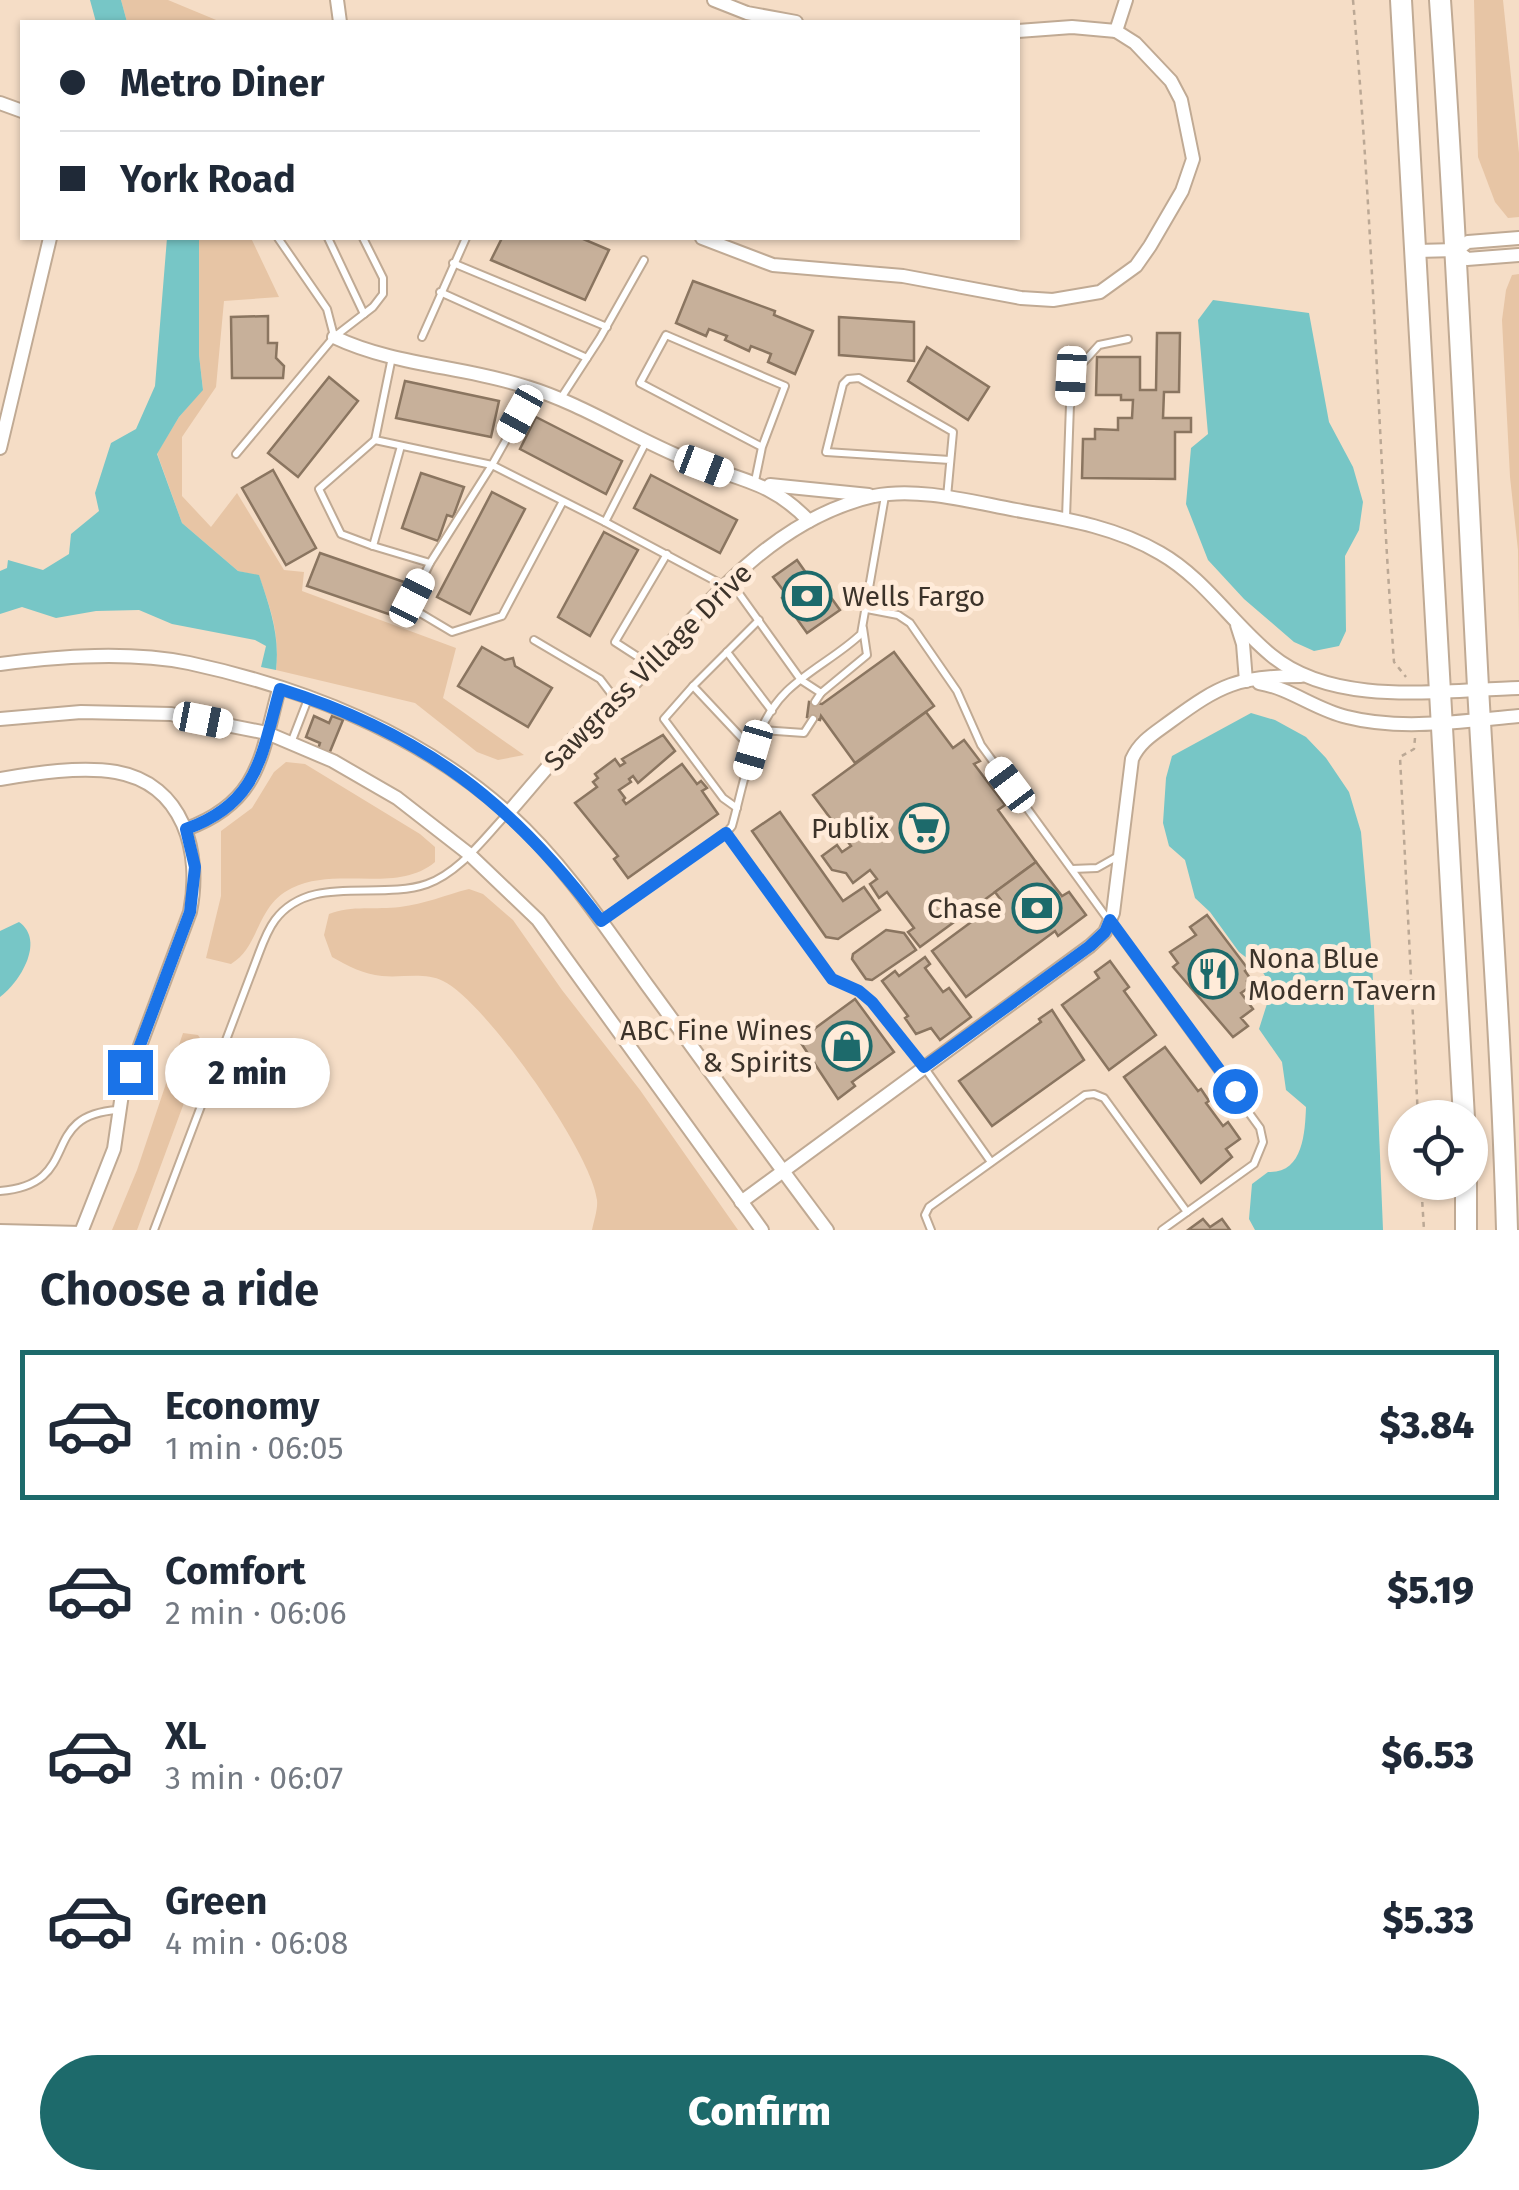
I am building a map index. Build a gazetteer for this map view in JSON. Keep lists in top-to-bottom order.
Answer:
{
  "streets": {
    "street": ["Sawgrass Village Drive"]
  },
  "places": {
    "bank": ["Wells Fargo", "Chase"],
    "supermarket": ["Publix"],
    "restaurant": ["Nona Blue Modern Tavern"],
    "shop": ["ABC Fine Wines & Spirits"]
  },
  "page": {
    "banner": ["Metro Diner", "York Road"],
    "bubble": "2 min",
    "heading": "Choose a ride",
    "list": [
      {
        "name": "Economy",
        "note": "1 min · 06:05",
        "value": "$3.84"
      },
      {
        "name": "Comfort",
        "note": "2 min · 06:06",
        "value": "$5.19"
      },
      {
        "name": "XL",
        "note": "3 min · 06:07",
        "value": "$6.53"
      },
      {
        "name": "Green",
        "note": "4 min · 06:08",
        "value": "$5.33"
      }
    ],
    "buttons": "Confirm"
  }
}
